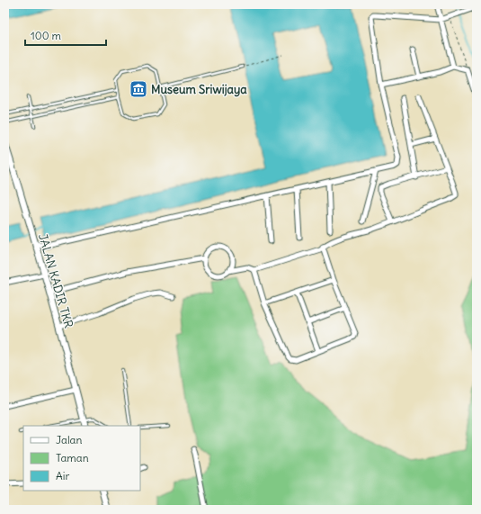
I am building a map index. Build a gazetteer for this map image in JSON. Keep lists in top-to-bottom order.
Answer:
{
  "streets": {
    "street": ["JALAN KADIR TKR"]
  },
  "places": {
    "museum": ["Museum Sriwijaya"]
  },
  "legend": ["Jalan", "Taman", "Air"],
  "scale_bar": "100 m"
}
